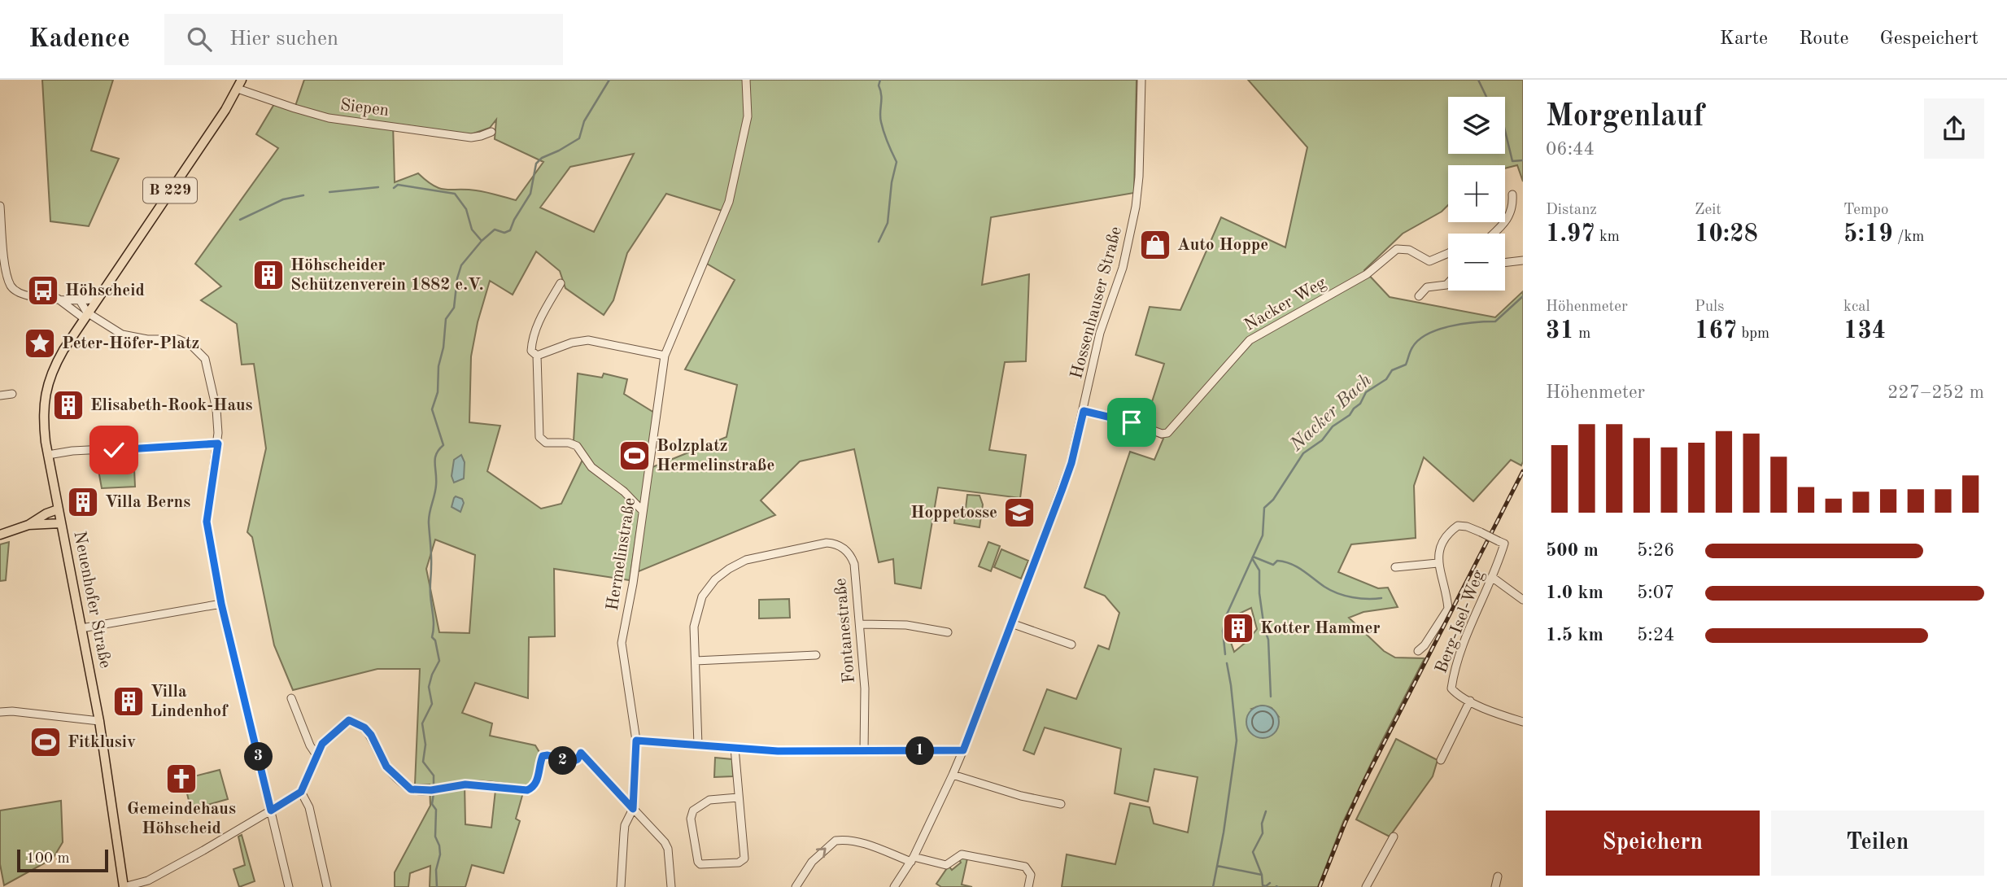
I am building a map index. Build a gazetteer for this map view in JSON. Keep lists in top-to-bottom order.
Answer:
{
  "streets": {
    "main road": ["B 229", "Neuenhofer Straße"],
    "street": [
      "Siepen",
      "Hossenhauser Straße",
      "Nacker Weg",
      "Hermelinstraße",
      "Berg-Isel-Weg",
      "Fontanestraße"
    ]
  },
  "crossings": [
    ["Siepen", "B 229"],
    ["B 229", "Neuenhofer Straße"],
    ["Hossenhauser Straße", "Nacker Weg"]
  ],
  "water": ["Nacker Bach"],
  "places": {
    "shop": ["Auto Hoppe"],
    "building": [
      "Höhscheider Schützenverein 1882 e.V.",
      "Elisabeth-Rook-Haus",
      "Villa Berns",
      "Kotter Hammer",
      "Villa Lindenhof"
    ],
    "bus stop": ["Höhscheid"],
    "place": ["Peter-Höfer-Platz"],
    "sports": ["Bolzplatz Hermelinstraße", "Fitklusiv"],
    "school or university": ["Hoppetosse"],
    "church": ["Gemeindehaus Höhscheid"]
  },
  "scale_bar": "100 m",
  "page": {
    "header": "Kadence",
    "search": "Hier suchen",
    "nav": ["Karte", "Route", "Gespeichert"],
    "heading": ["Morgenlauf", "06:44"],
    "map_buttons": ["+", "−"],
    "stats": [
      ["Distanz", "1.97 km"],
      ["Zeit", "10:28"],
      ["Tempo", "5:19 /km"],
      ["Höhenmeter", "31 m"],
      ["Puls", "167 bpm"],
      ["kcal", "134"]
    ],
    "chart": ["Höhenmeter", "227–252 m"],
    "list": [
      {
        "name": "500 m",
        "note": "5:26"
      },
      {
        "name": "1.0 km",
        "note": "5:07"
      },
      {
        "name": "1.5 km",
        "note": "5:24"
      }
    ],
    "pins": ["1", "3", "2"],
    "buttons": ["Speichern", "Teilen"],
    "scale": "100 m"
  }
}
